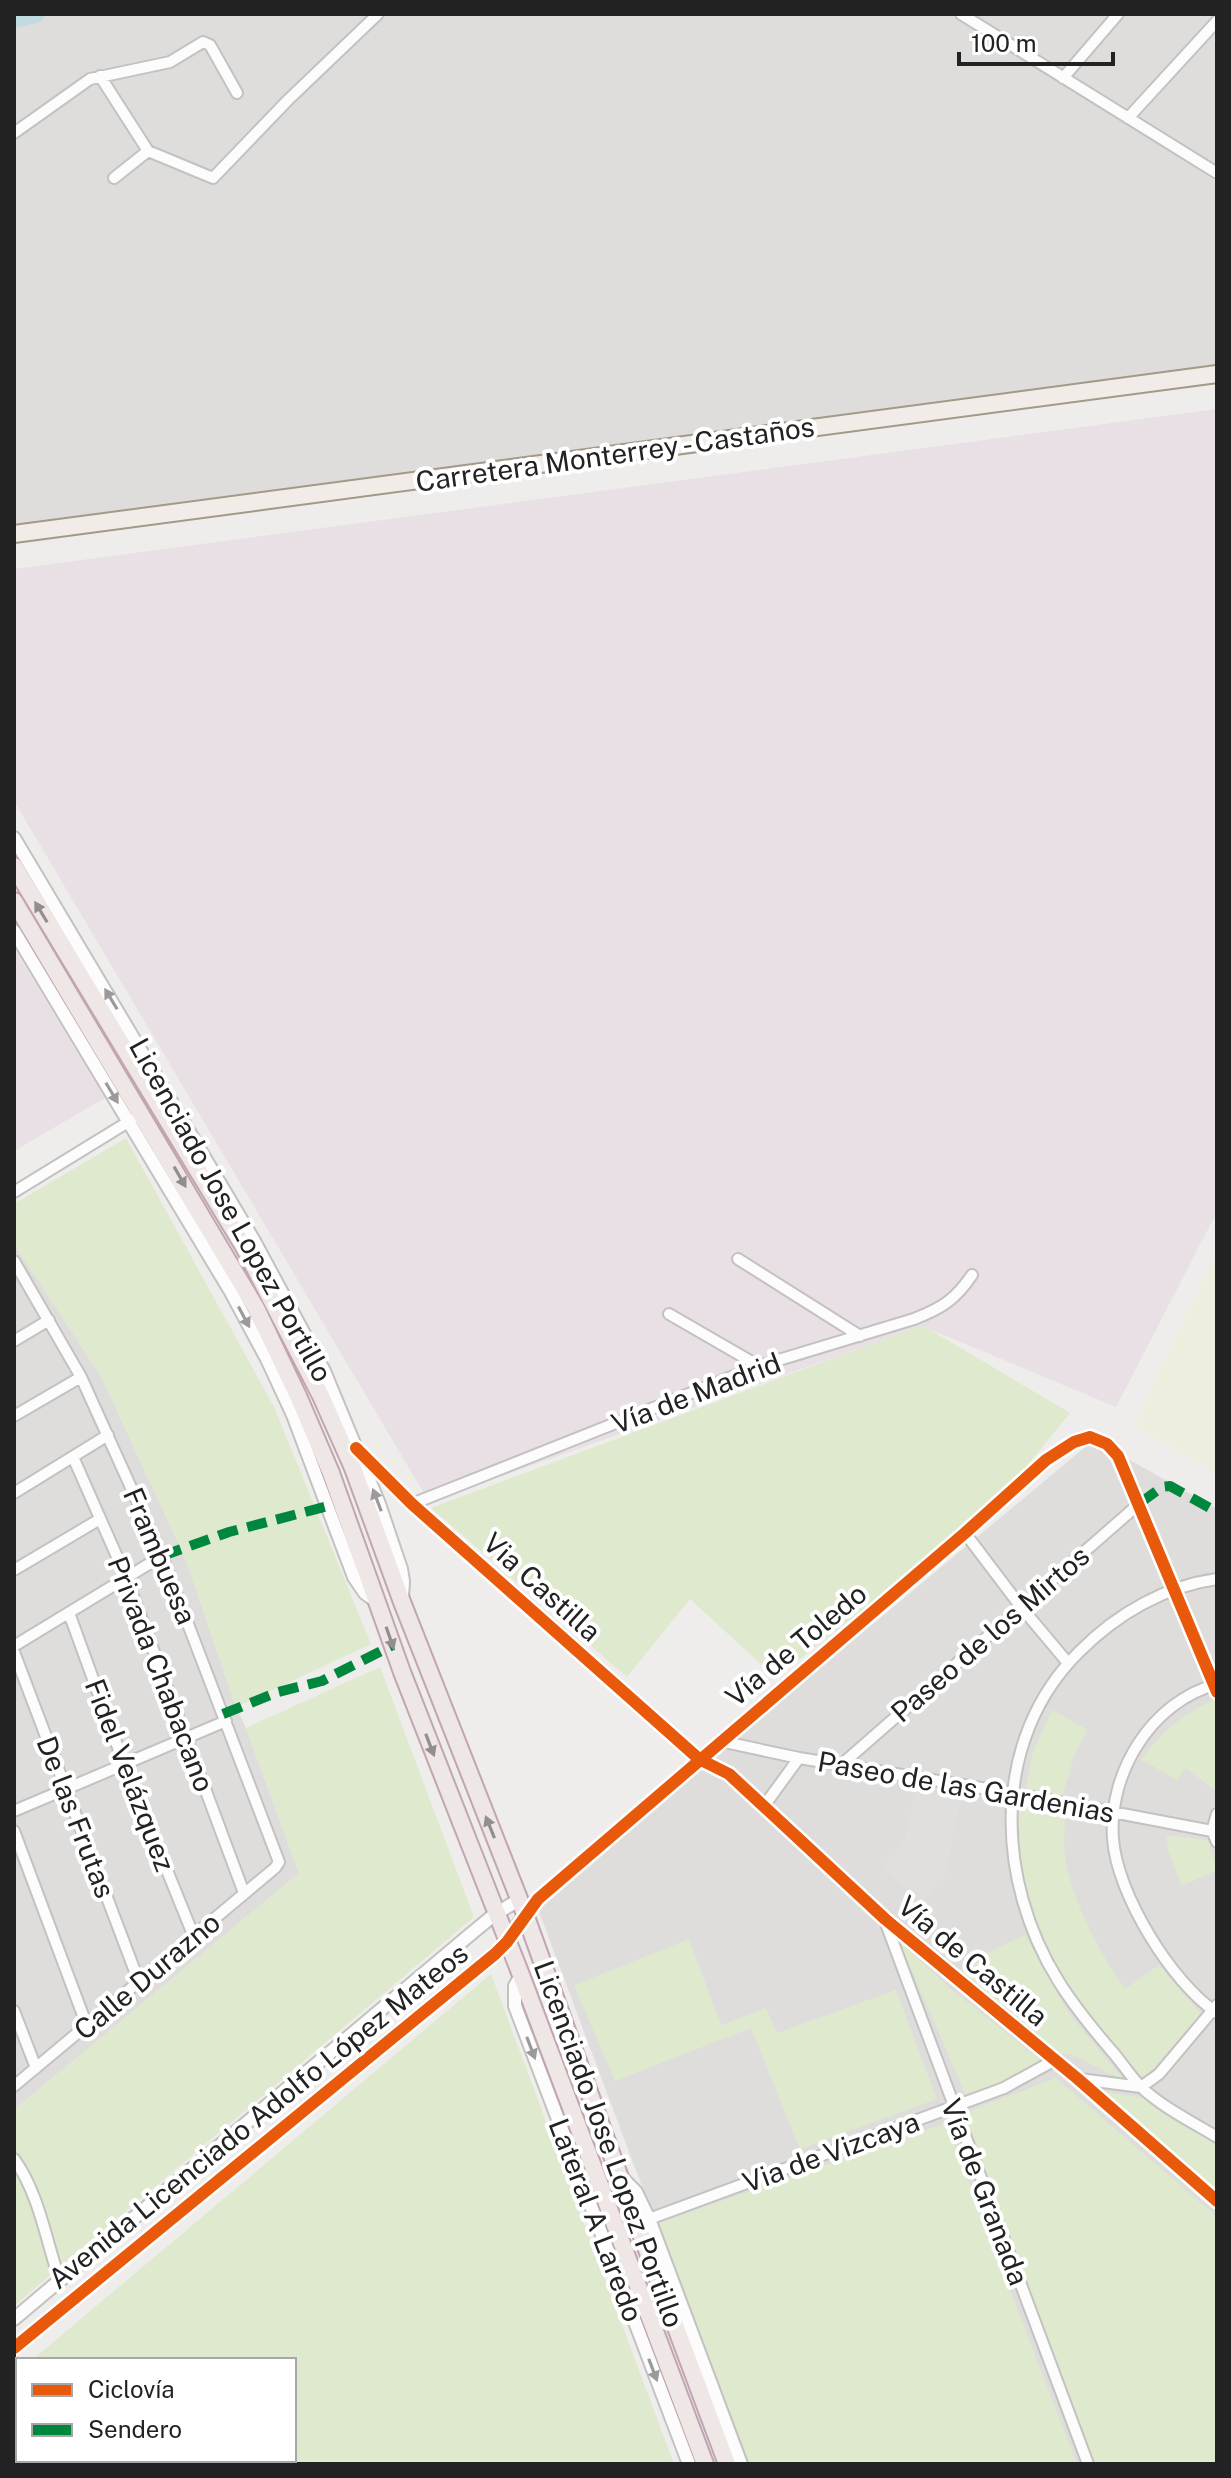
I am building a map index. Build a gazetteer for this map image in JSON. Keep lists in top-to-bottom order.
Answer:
{
  "streets": {
    "highway": ["Licenciado Jose Lopez Portillo"],
    "main road": ["Carretera Monterrey - Castaños"],
    "street": [
      "Vía de Madrid",
      "Frambuesa",
      "Via Castilla",
      "Paseo de los Mirtos",
      "Vía de Toledo",
      "Privada Chabacano",
      "Fidel Velázquez",
      "Paseo de las Gardenias",
      "De las Frutas",
      "Vía de Castilla",
      "Calle Durazno",
      "Avenida Licenciado Adolfo López Mateos",
      "Via de Vizcaya",
      "Vía de Granada",
      "Lateral A Laredo"
    ]
  },
  "crossings": [
    ["Licenciado Jose Lopez Portillo", "Via Castilla"],
    ["Licenciado Jose Lopez Portillo", "Vía de Toledo"],
    ["Licenciado Jose Lopez Portillo", "Avenida Licenciado Adolfo López Mateos"],
    ["Licenciado Jose Lopez Portillo", "Lateral A Laredo"],
    ["Vía de Madrid", "Via Castilla"],
    ["Frambuesa", "Calle Durazno"],
    ["Via Castilla", "Vía de Toledo"],
    ["Via Castilla", "Vía de Castilla"],
    ["Paseo de los Mirtos", "Vía de Toledo"],
    ["Paseo de los Mirtos", "Paseo de las Gardenias"],
    ["Vía de Toledo", "Paseo de las Gardenias"],
    ["Vía de Toledo", "Vía de Castilla"],
    ["Vía de Toledo", "Avenida Licenciado Adolfo López Mateos"],
    ["Privada Chabacano", "Calle Durazno"],
    ["Fidel Velázquez", "Calle Durazno"],
    ["De las Frutas", "Calle Durazno"],
    ["Vía de Castilla", "Via de Vizcaya"],
    ["Vía de Castilla", "Vía de Granada"],
    ["Via de Vizcaya", "Vía de Granada"],
    ["Via de Vizcaya", "Lateral A Laredo"]
  ],
  "legend": ["Ciclovía", "Sendero"],
  "scale_bar": "100 m"
}
